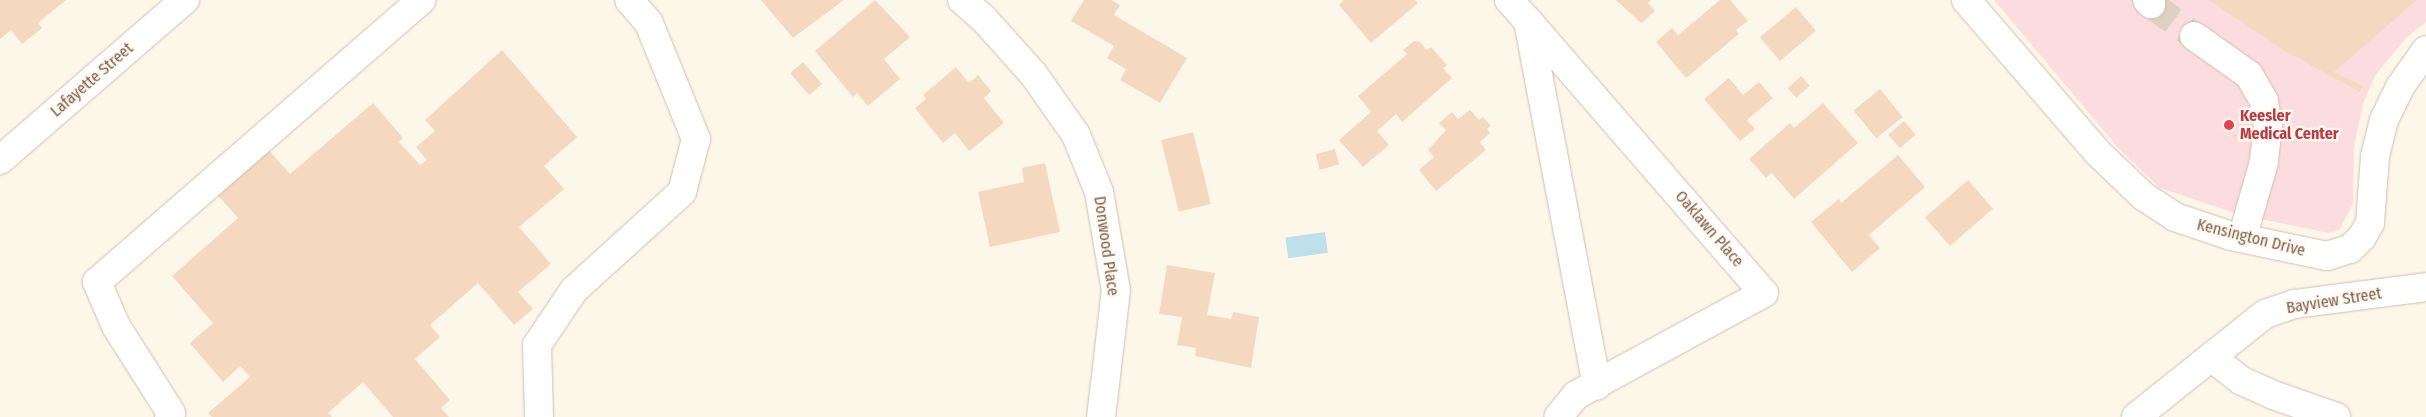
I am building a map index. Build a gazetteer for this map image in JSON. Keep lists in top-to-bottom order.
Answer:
{
  "streets": {
    "street": [
      "Lafayette Street",
      "Oaklawn Place",
      "Kensington Drive",
      "Donwood Place",
      "Bayview Street"
    ]
  },
  "places": ["Keesler Medical Center"]
}
